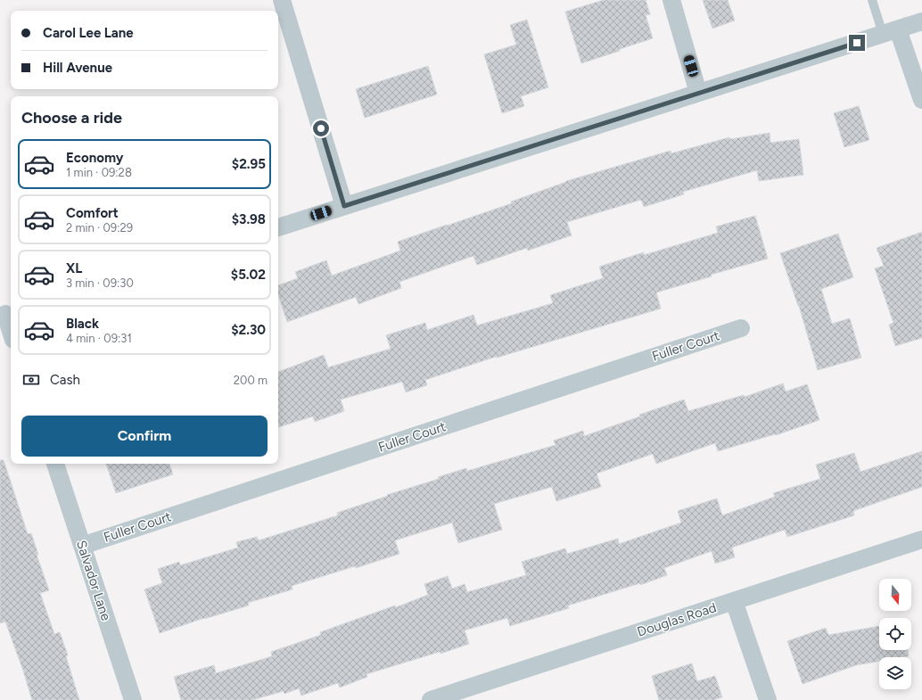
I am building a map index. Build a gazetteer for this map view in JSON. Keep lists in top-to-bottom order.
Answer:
{
  "streets": {
    "street": ["Fuller Court", "Salvador Lane", "Douglas Road"]
  },
  "crossings": [
    ["Fuller Court", "Salvador Lane"]
  ],
  "north": "bottom",
  "page": {
    "banner": ["Carol Lee Lane", "Hill Avenue"],
    "heading": "Choose a ride",
    "list": [
      {
        "name": "Economy",
        "note": "1 min · 09:28",
        "value": "$2.95"
      },
      {
        "name": "Comfort",
        "note": "2 min · 09:29",
        "value": "$3.98"
      },
      {
        "name": "XL",
        "note": "3 min · 09:30",
        "value": "$5.02"
      },
      {
        "name": "Black",
        "note": "4 min · 09:31",
        "value": "$2.30"
      }
    ],
    "pay": ["Cash", "200 m"],
    "buttons": "Confirm"
  }
}
